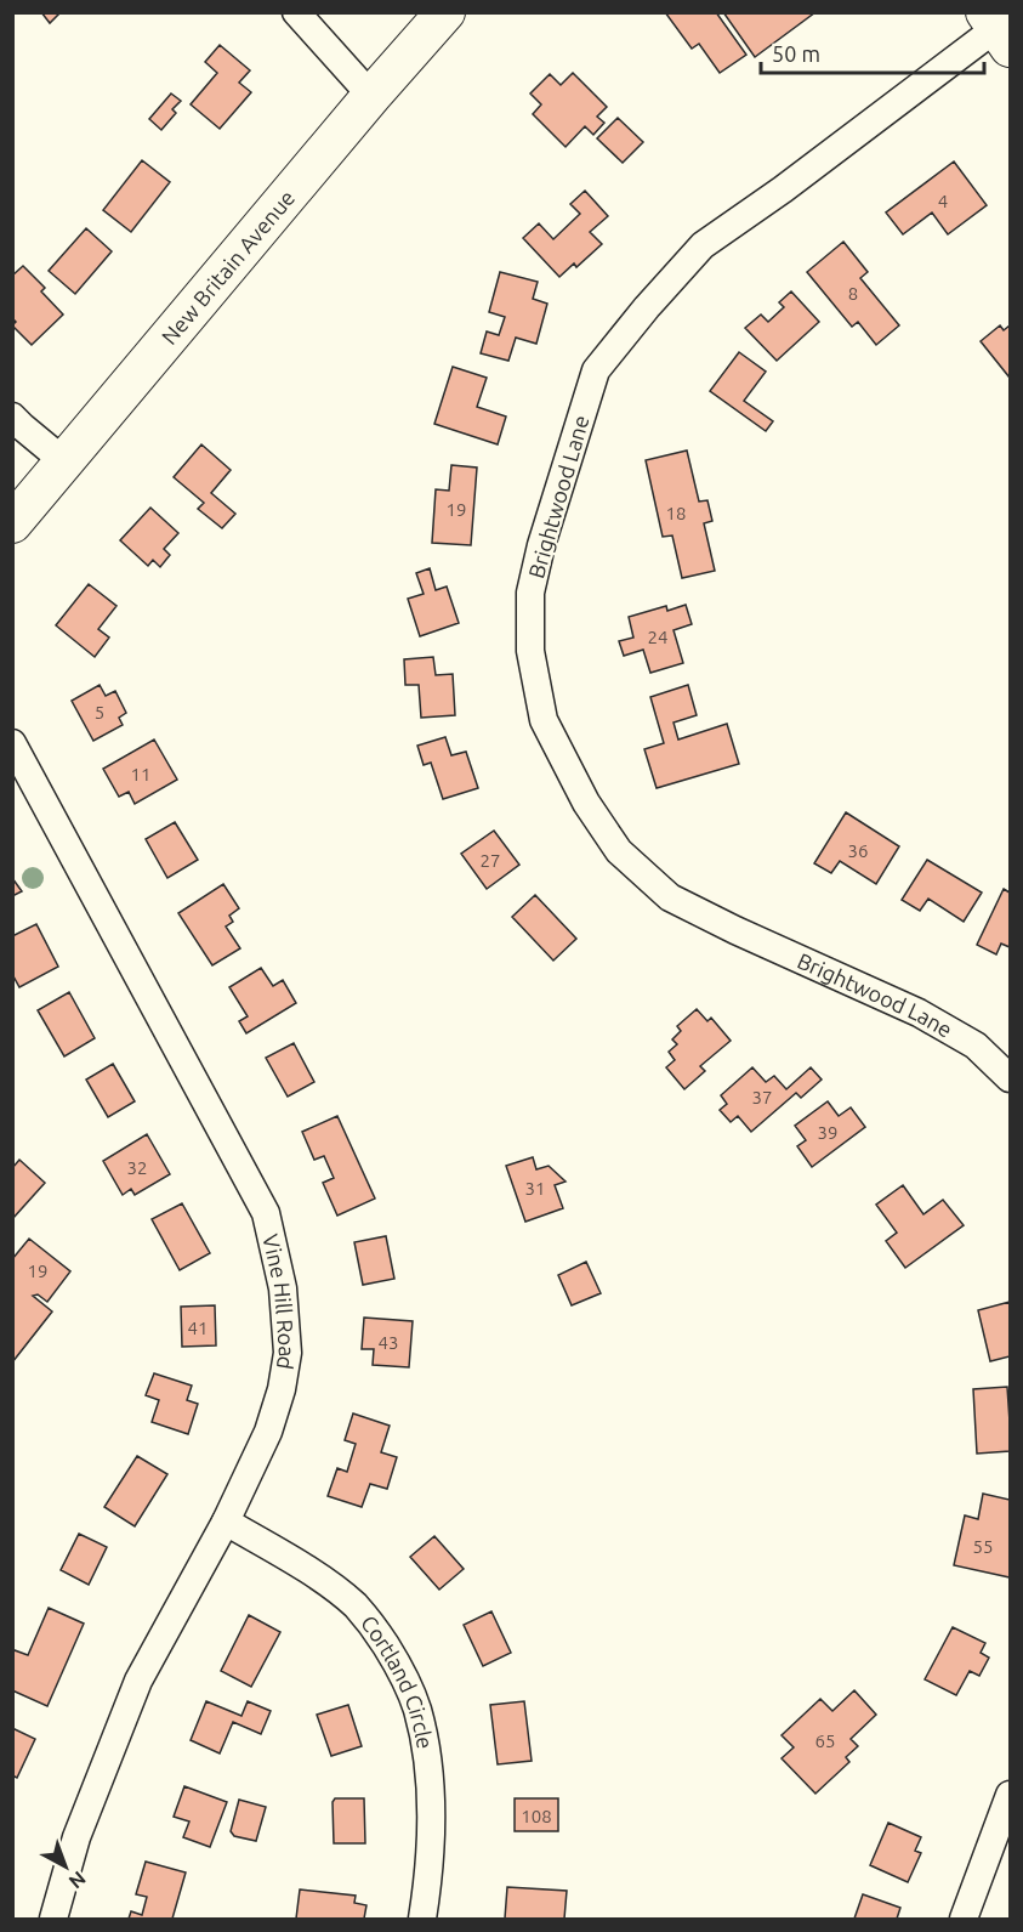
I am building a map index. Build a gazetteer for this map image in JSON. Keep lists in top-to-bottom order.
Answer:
{
  "streets": {
    "main road": ["New Britain Avenue"],
    "street": ["Brightwood Lane", "Vine Hill Road", "Cortland Circle"]
  },
  "crossings": [
    ["Vine Hill Road", "Cortland Circle"]
  ],
  "house_numbers": [
    "4",
    "8",
    "19",
    "18",
    "24",
    "5",
    "11",
    "36",
    "27",
    "37",
    "39",
    "32",
    "31",
    "19",
    "41",
    "43",
    "55",
    "65",
    "108"
  ],
  "scale_bar": "50 m",
  "north": "bottom right"
}
